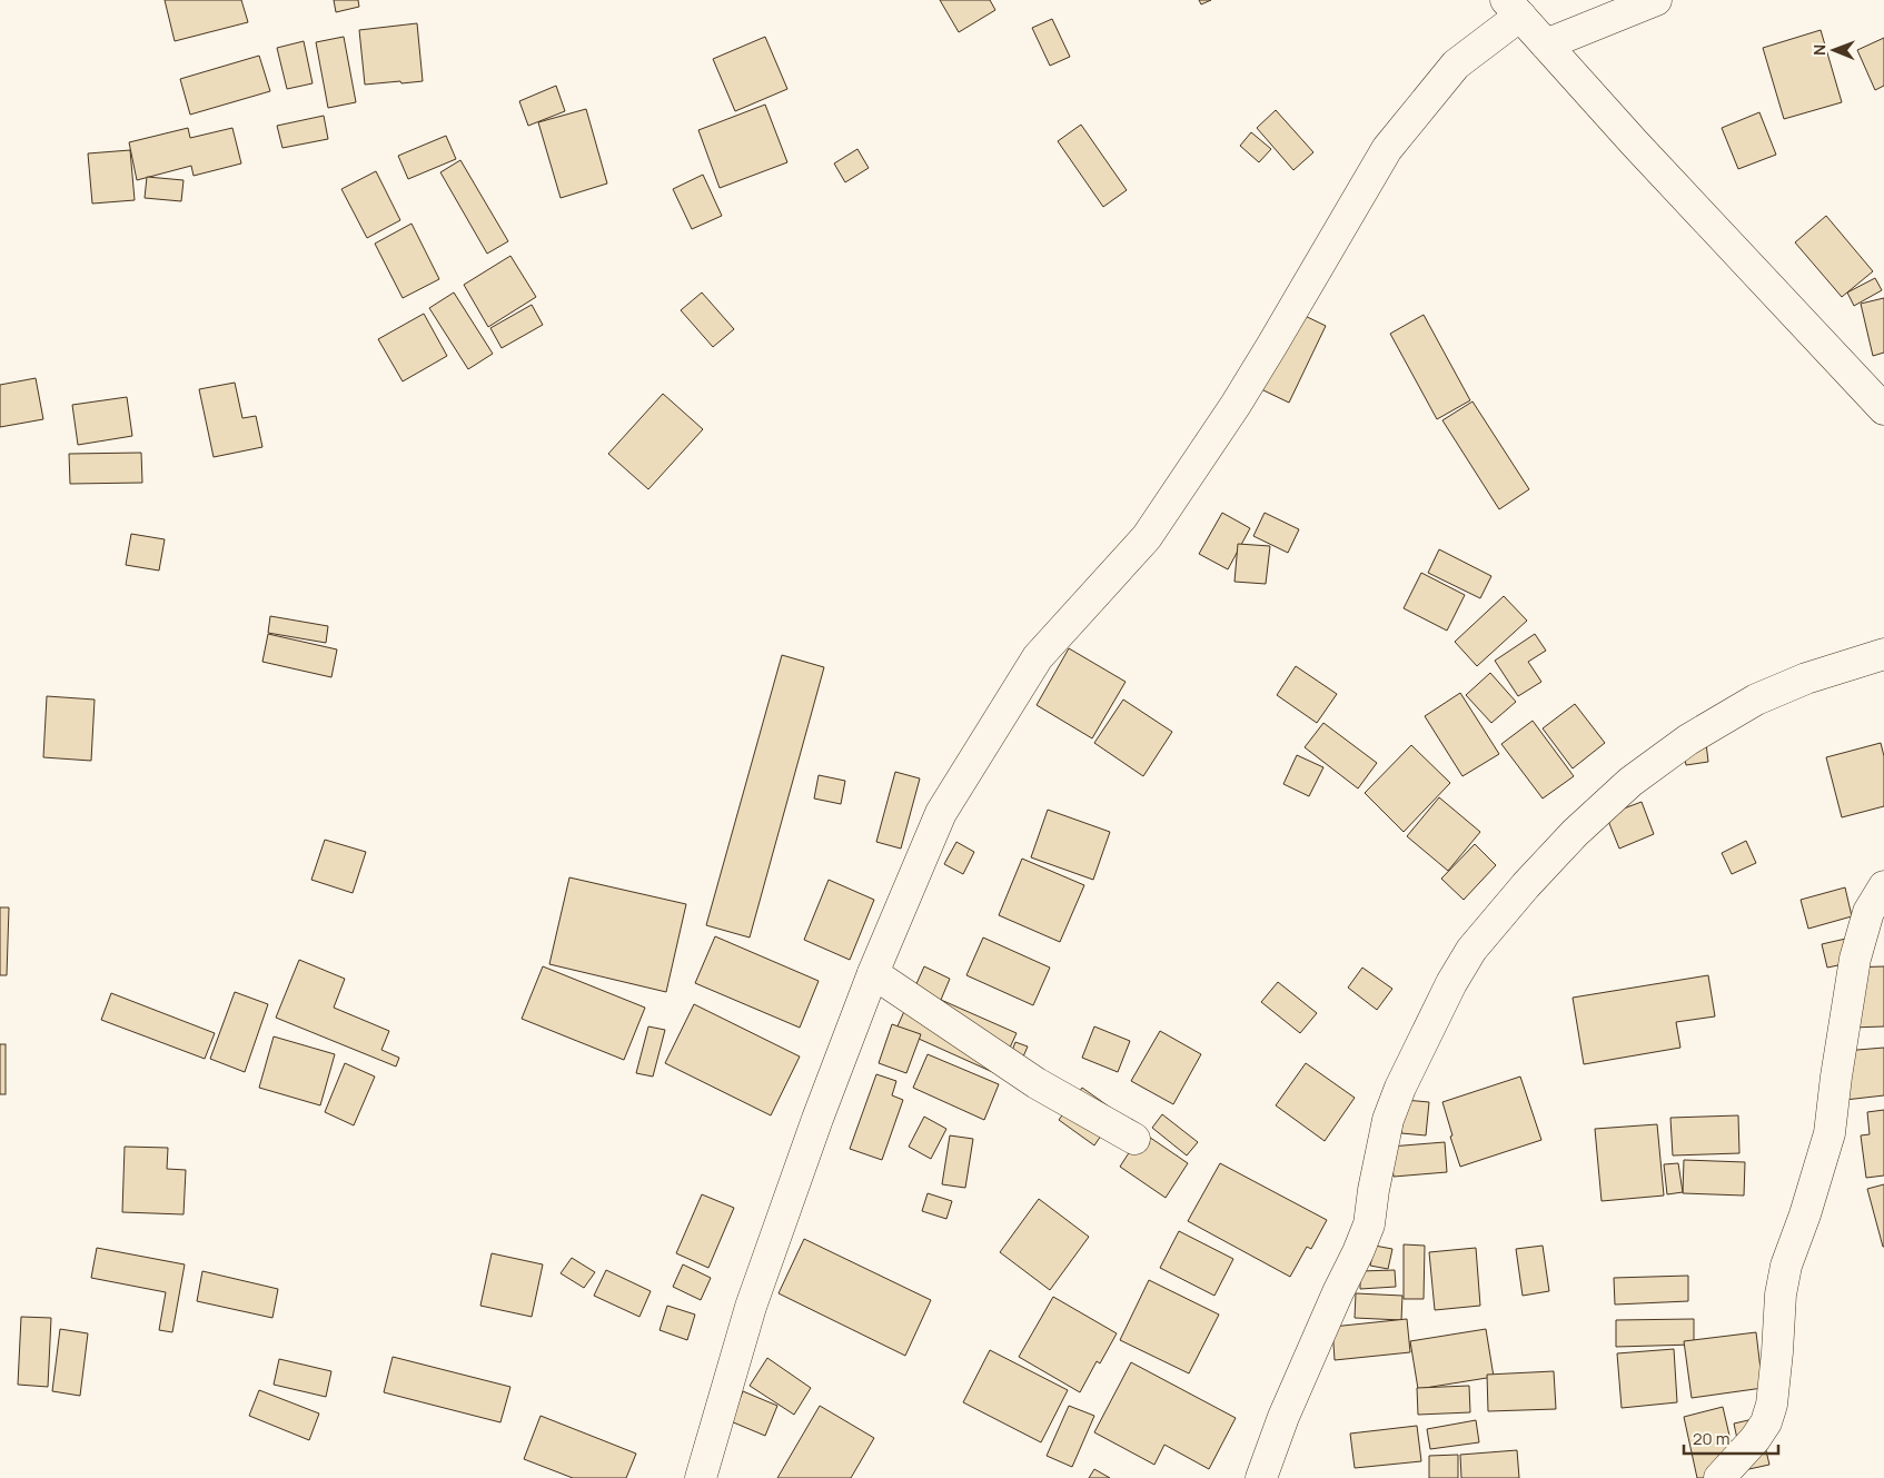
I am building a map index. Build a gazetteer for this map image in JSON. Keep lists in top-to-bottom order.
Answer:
{
  "scale_bar": "20 m",
  "north": "left"
}
